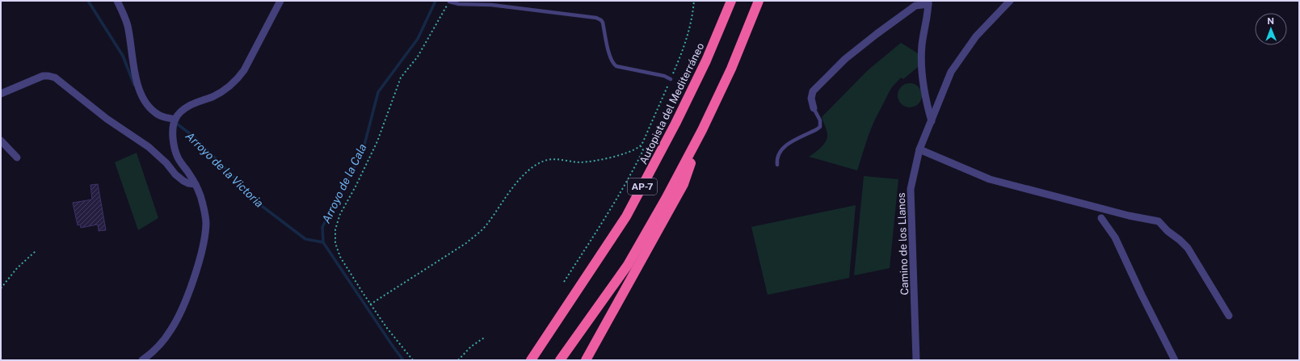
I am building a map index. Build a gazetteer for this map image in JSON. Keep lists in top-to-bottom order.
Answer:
{
  "streets": {
    "highway": ["Autopista del Mediterráneo", "AP-7"],
    "street": ["Camino de los Llanos"]
  },
  "water": ["Arroyo de la Victoria", "Arroyo de la Cala"],
  "north": "top"
}
